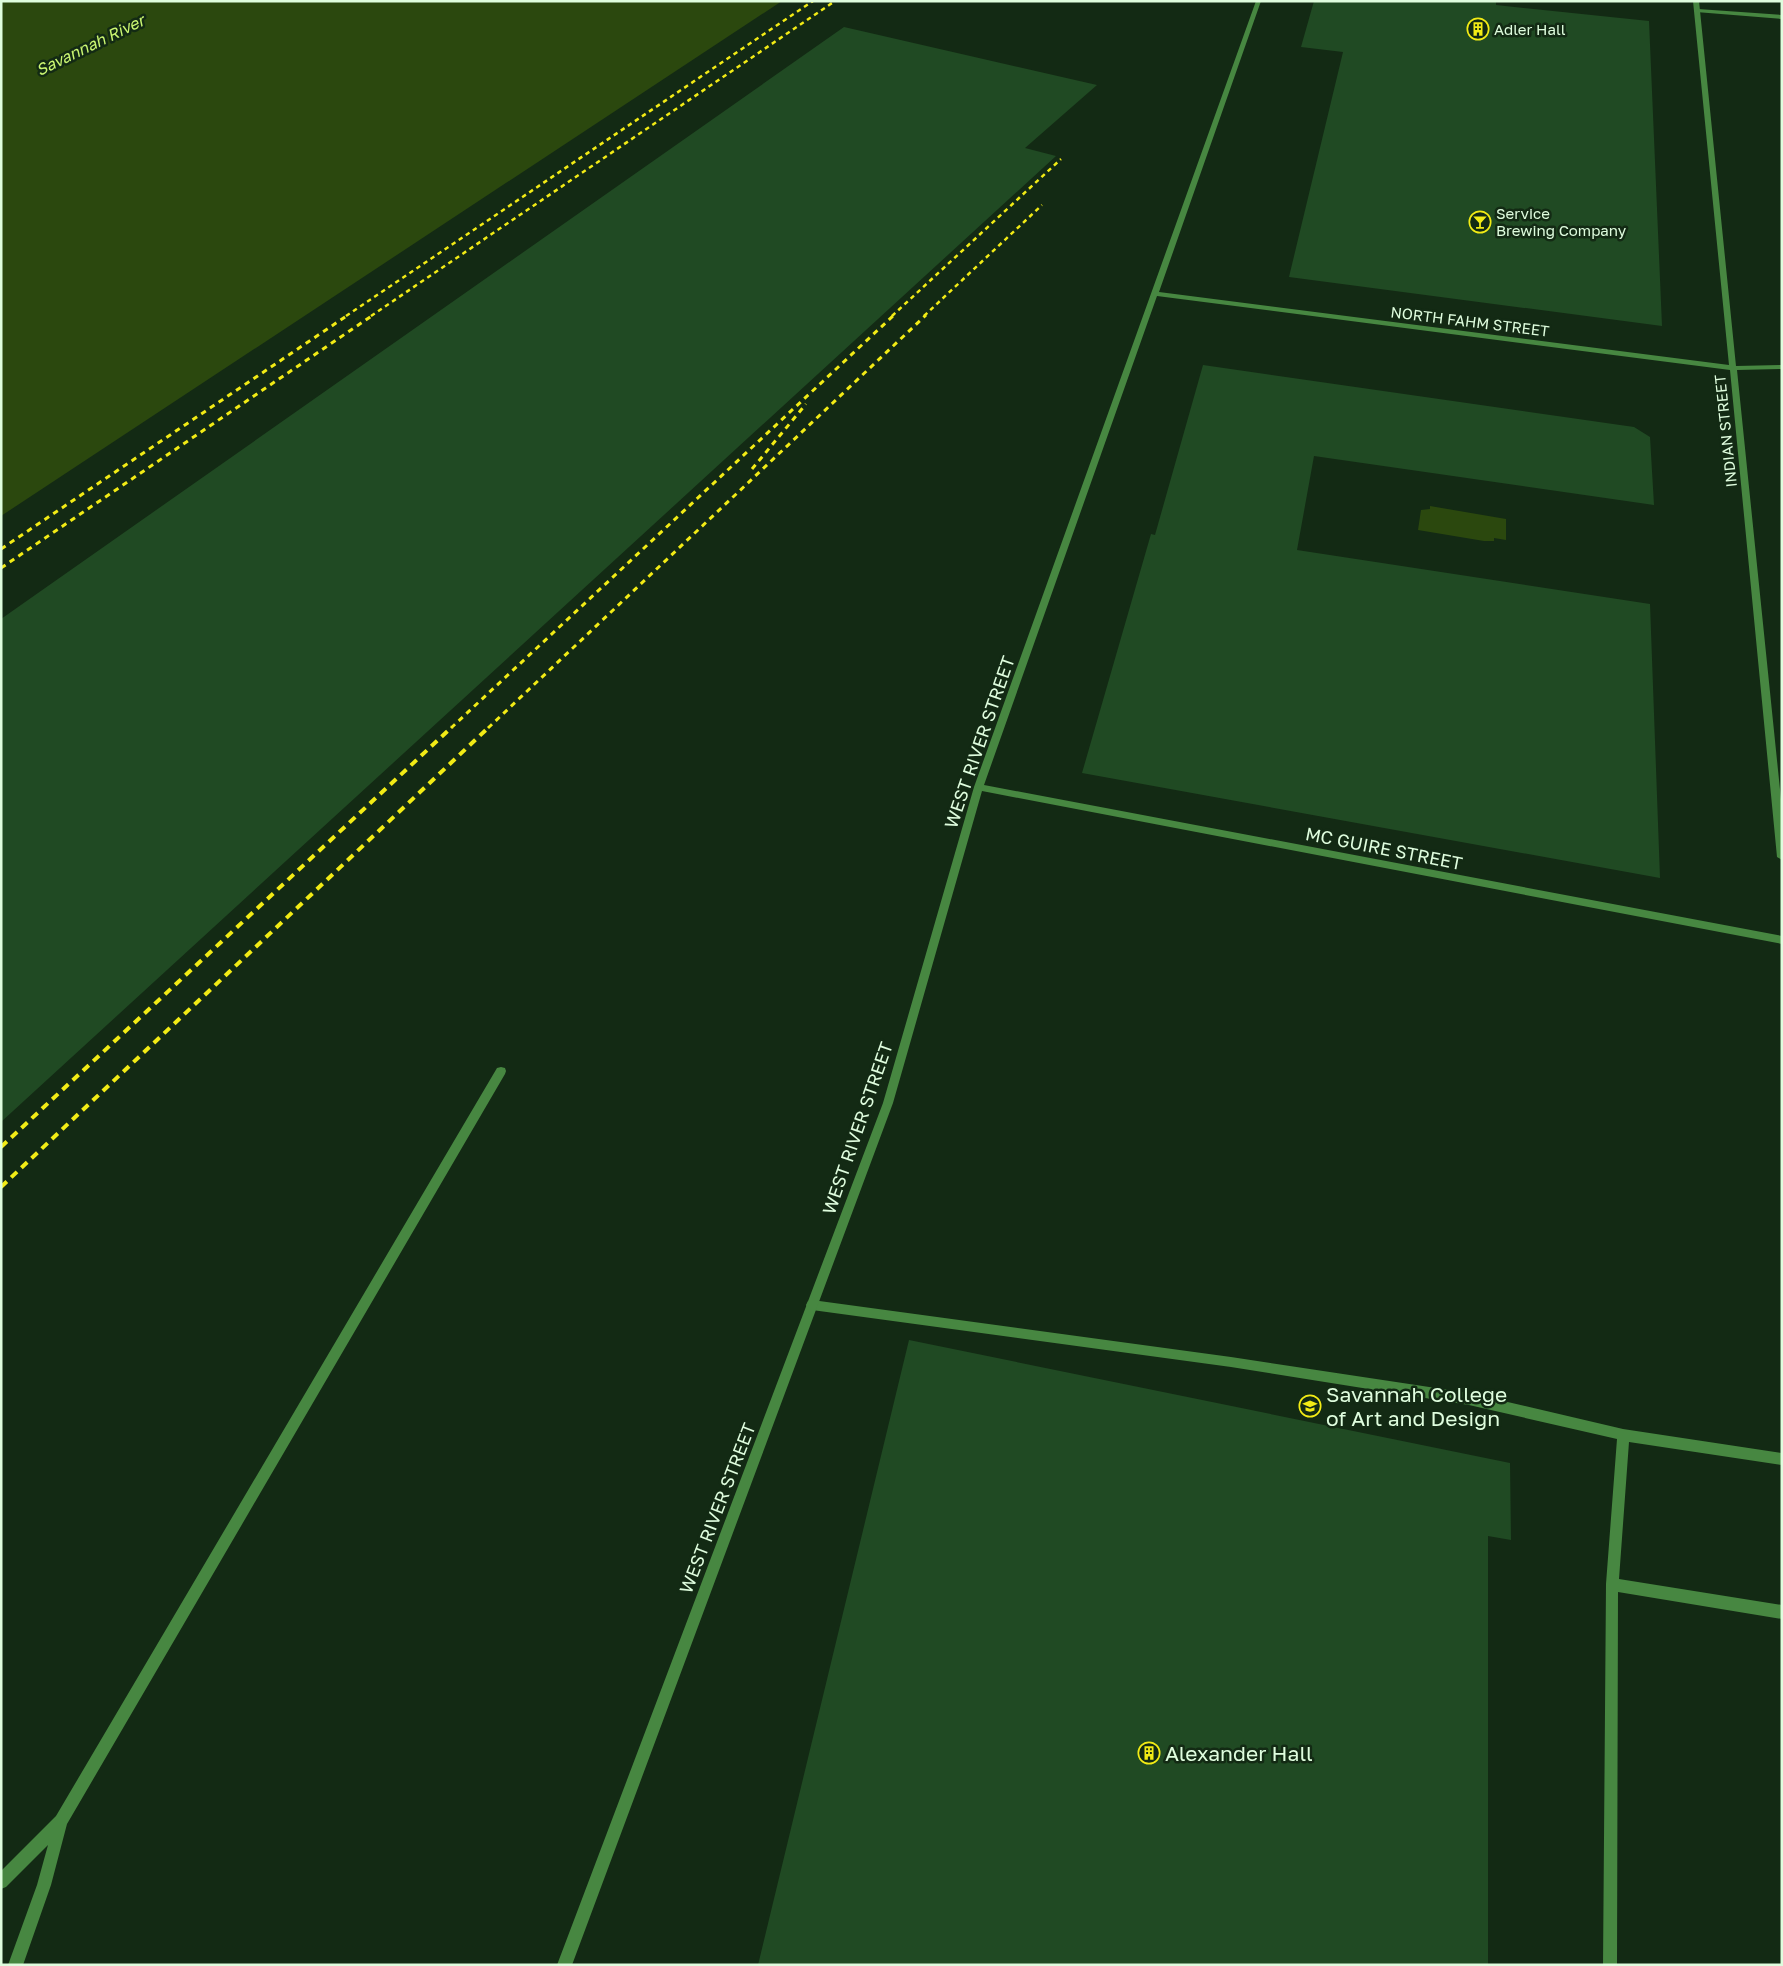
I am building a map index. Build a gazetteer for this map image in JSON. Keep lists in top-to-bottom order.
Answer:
{
  "streets": {
    "street": [
      "NORTH FAHM STREET",
      "INDIAN STREET",
      "WEST RIVER STREET",
      "MC GUIRE STREET"
    ]
  },
  "crossings": [
    ["NORTH FAHM STREET", "INDIAN STREET"],
    ["NORTH FAHM STREET", "WEST RIVER STREET"],
    ["WEST RIVER STREET", "MC GUIRE STREET"]
  ],
  "water": ["Savannah River"],
  "places": {
    "building": ["Adler Hall", "Alexander Hall"],
    "bar": ["Service Brewing Company"],
    "school or university": ["Savannah College of Art and Design"]
  }
}
